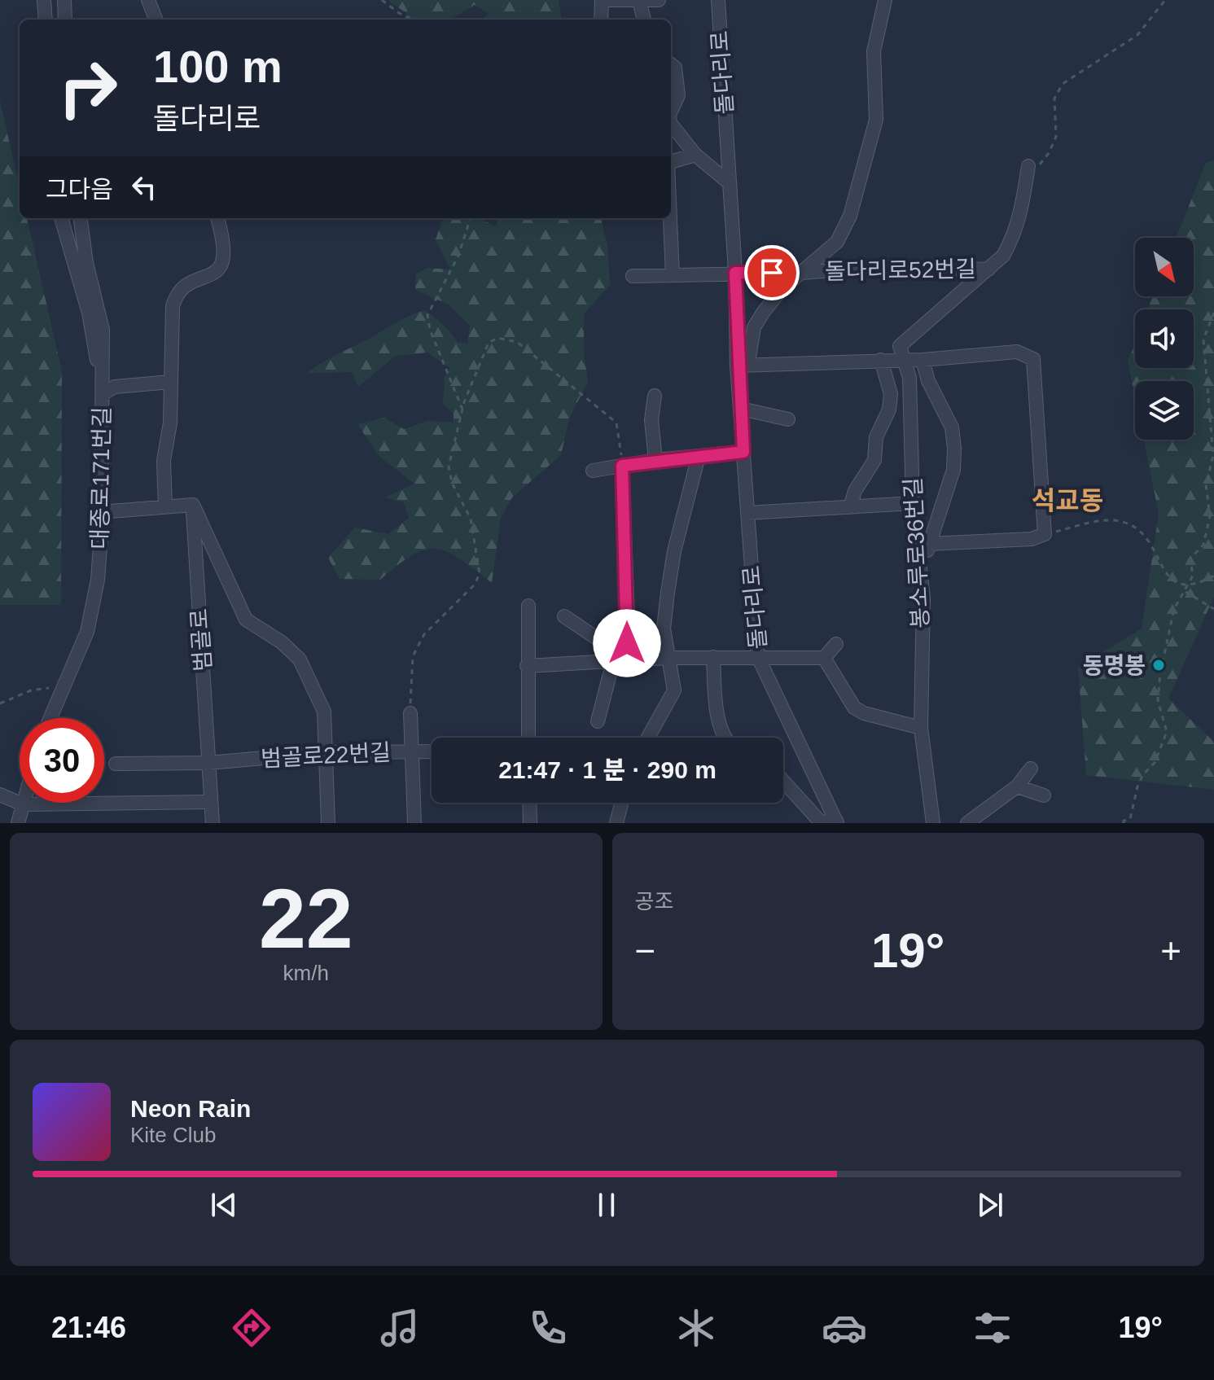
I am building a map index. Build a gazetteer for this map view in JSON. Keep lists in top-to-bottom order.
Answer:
{
  "streets": {
    "street": [
      "돌다리로",
      "돌다리로52번길",
      "대종로171번길",
      "봉소루로36번길",
      "범골로",
      "범골로22번길"
    ]
  },
  "crossings": [
    ["돌다리로", "돌다리로52번길"],
    ["범골로", "범골로22번길"]
  ],
  "districts": ["석교동"],
  "places": ["동명봉"],
  "north": "bottom right",
  "page": {
    "turn": ["100 m", "돌다리로"],
    "then": "그다음",
    "limit": "30",
    "trip": "21:47 · 1 분 · 290 m",
    "tile": [
      ["22", "km/h"],
      "공조"
    ],
    "heat": ["−", "19°", "+"],
    "song": ["Neon Rain", "Kite Club"],
    "tabs": ["21:46", "19°"]
  }
}
